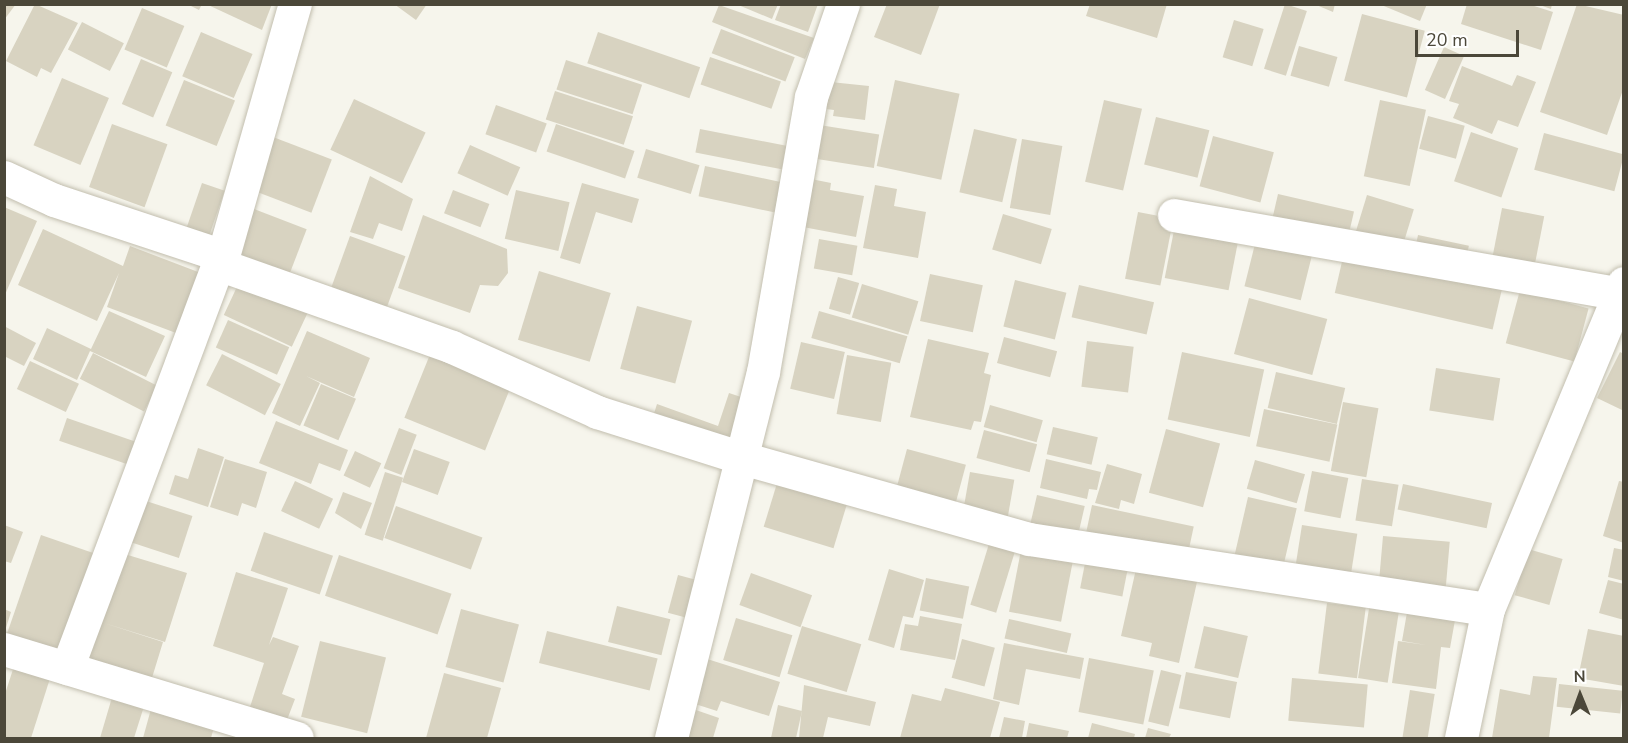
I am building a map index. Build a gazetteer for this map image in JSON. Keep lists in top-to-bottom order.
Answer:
{
  "scale_bar": "20 m",
  "north": "top"
}
